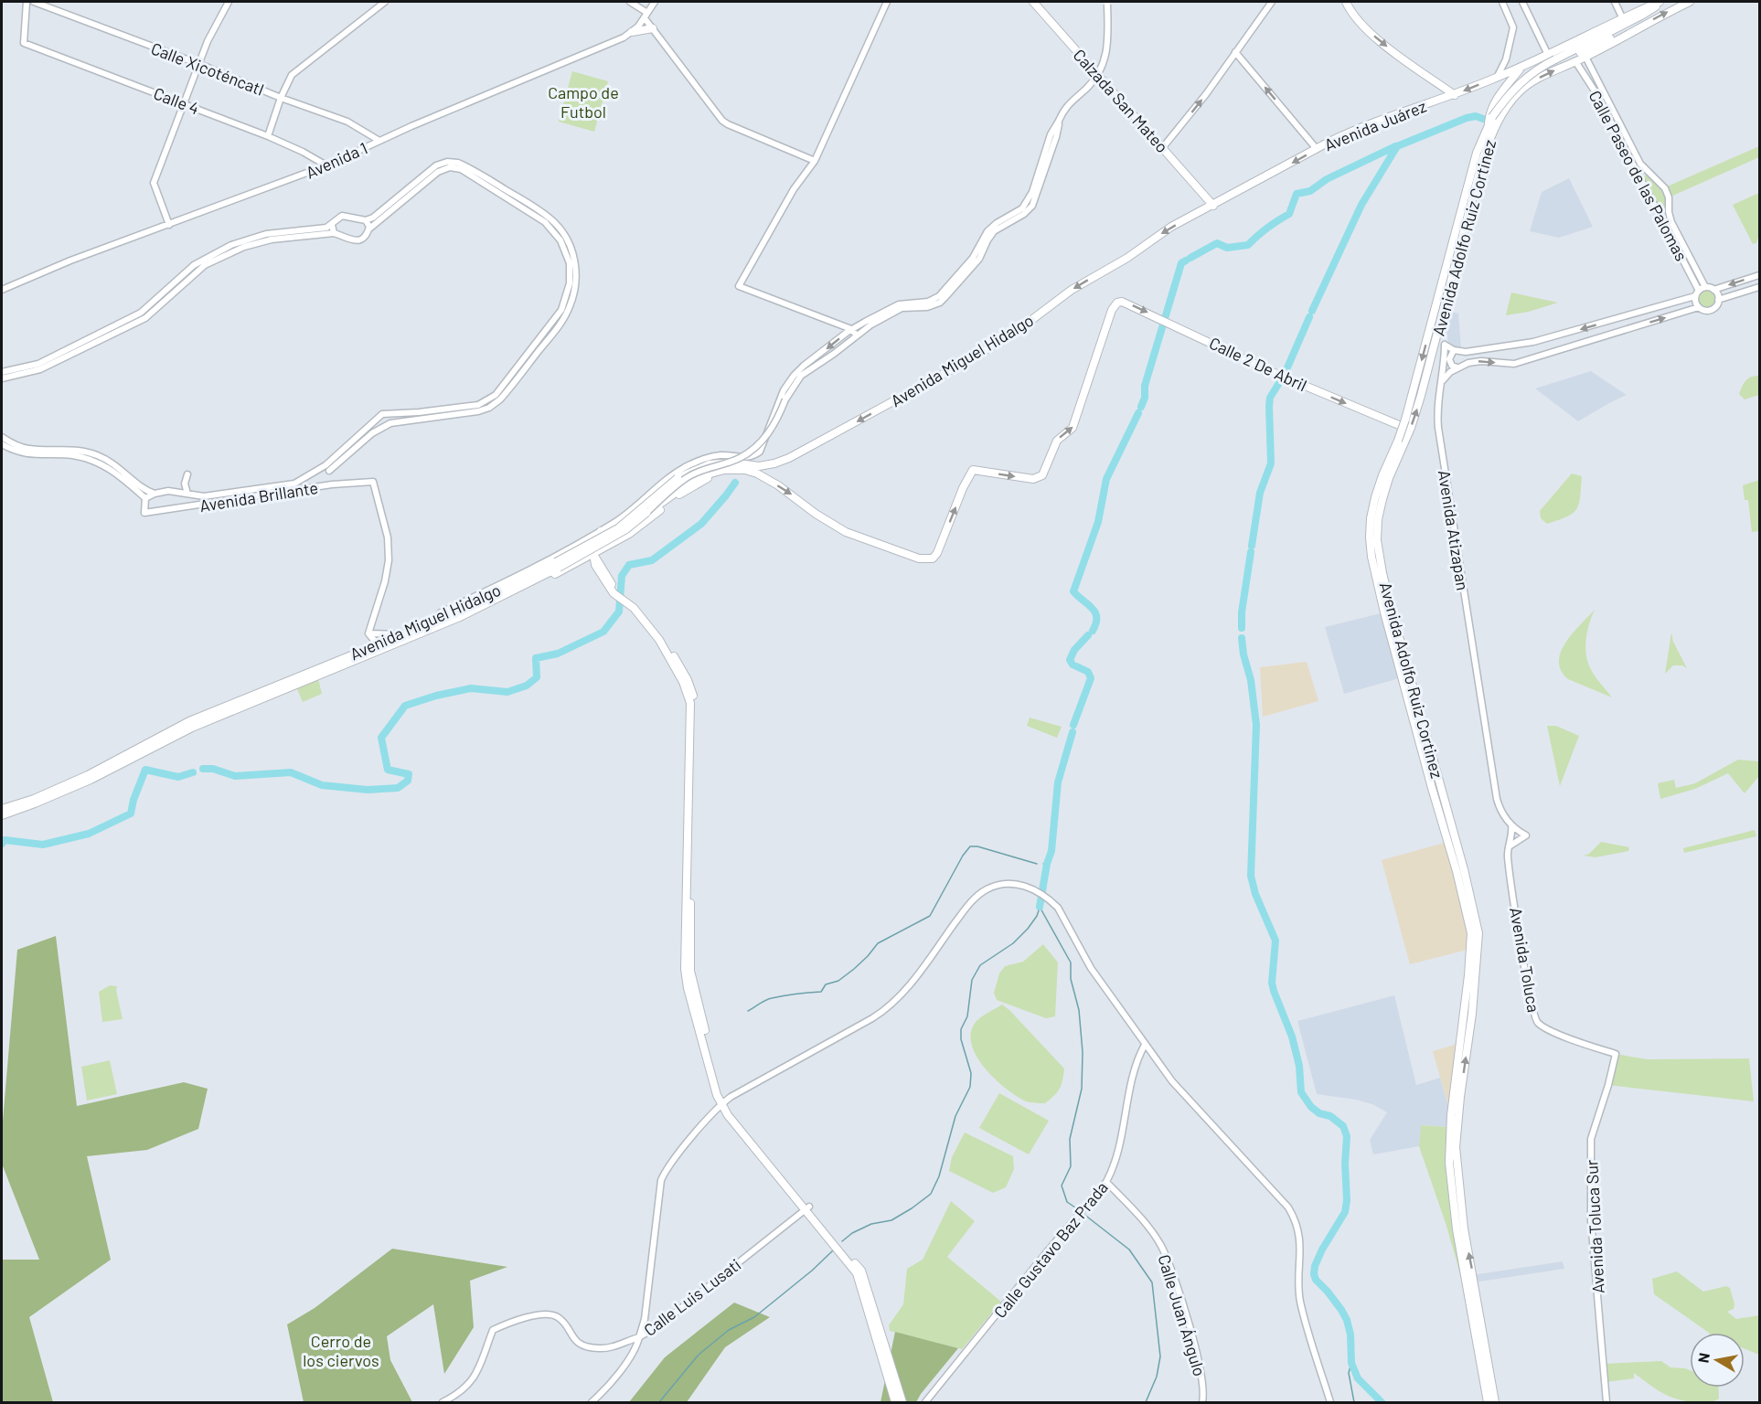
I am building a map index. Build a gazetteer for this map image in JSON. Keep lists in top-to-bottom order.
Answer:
{
  "streets": {
    "main road": [
      "Calzada San Mateo",
      "Avenida Juárez",
      "Avenida Adolfo Ruiz Cortinez",
      "Avenida Miguel Hidalgo",
      "Calle 2 De Abril"
    ],
    "street": [
      "Calle Xicoténcatl",
      "Calle 4",
      "Avenida 1",
      "Calle Paseo de las Palomas",
      "Avenida Brillante",
      "Avenida Atizapan",
      "Avenida Toluca",
      "Avenida Toluca Sur",
      "Calle Gustavo Baz Prada",
      "Calle Luis Lusati",
      "Calle Juan Ángulo"
    ]
  },
  "crossings": [
    ["Calle Xicoténcatl", "Avenida 1"],
    ["Calle 4", "Avenida 1"],
    ["Calzada San Mateo", "Avenida Juárez"],
    ["Calzada San Mateo", "Avenida Miguel Hidalgo"],
    ["Avenida Juárez", "Avenida Miguel Hidalgo"],
    ["Calle Paseo de las Palomas", "Avenida Adolfo Ruiz Cortinez"],
    ["Avenida Atizapan", "Avenida Toluca"],
    ["Avenida Toluca", "Avenida Toluca Sur"],
    ["Calle Gustavo Baz Prada", "Calle Juan Ángulo"]
  ],
  "parks": ["Campo de Futbol", "Cerro de los ciervos"],
  "north": "left"
}
